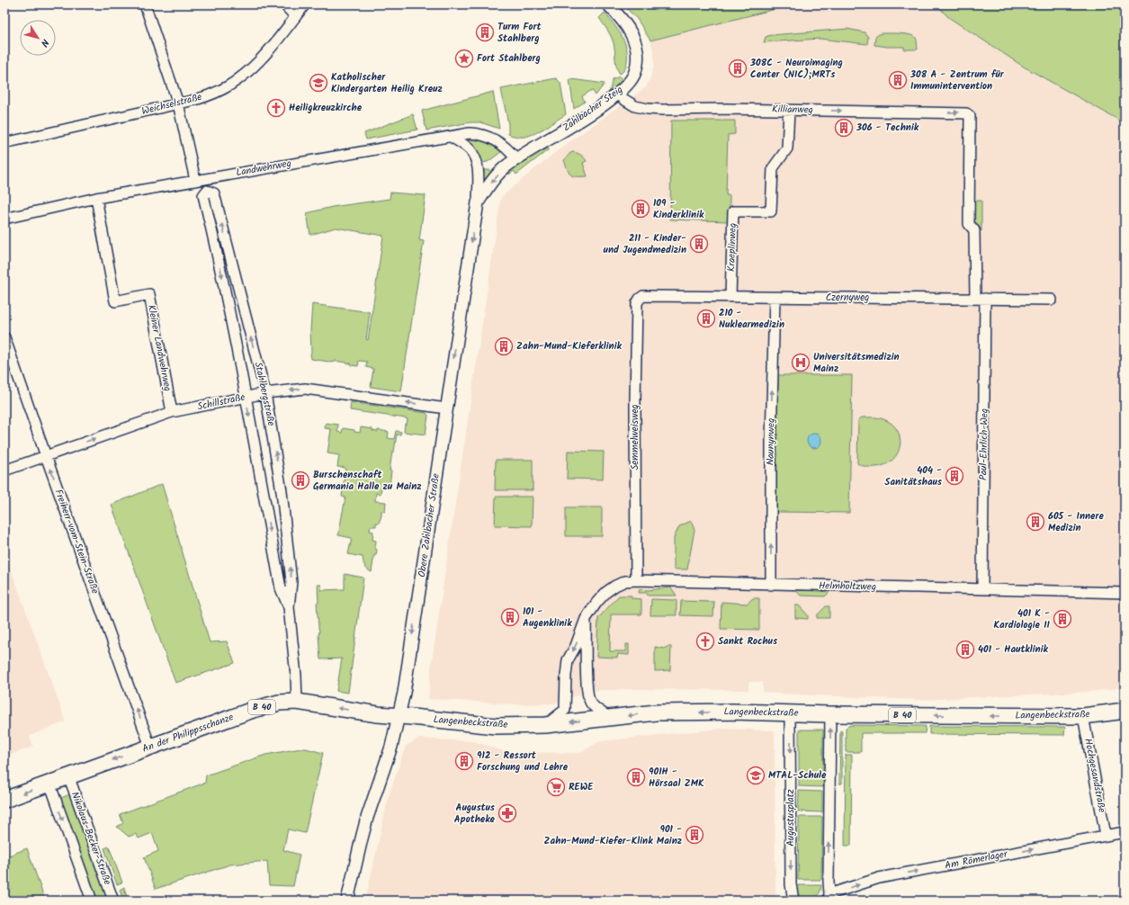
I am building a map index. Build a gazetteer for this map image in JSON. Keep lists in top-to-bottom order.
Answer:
{
  "streets": {
    "main road": ["B 40", "Langenbeckstraße", "An der Philippsschanze"],
    "street": [
      "Weichselstraße",
      "Zahlbacher Steig",
      "Killianweg",
      "Landwehrweg",
      "Kraeplinweg",
      "Czernyweg",
      "Kleiner Landwehrweg",
      "Stahlbergstraße",
      "Schillstraße",
      "Semmelweisweg",
      "Naunynweg",
      "Paul-Ehrlich-Weg",
      "Obere Zahlbacher Straße",
      "Freiherr-vom-Stein-Straße",
      "Helmholtzweg",
      "Hochgesandstraße",
      "Augustusplatz",
      "Nikolaus-Becker-Straße",
      "Am Römerlager"
    ]
  },
  "crossings": [
    ["Weichselstraße", "Stahlbergstraße"],
    ["Zahlbacher Steig", "Killianweg"],
    ["Zahlbacher Steig", "Landwehrweg"],
    ["Zahlbacher Steig", "Obere Zahlbacher Straße"],
    ["Killianweg", "Kraeplinweg"],
    ["Killianweg", "Paul-Ehrlich-Weg"],
    ["Landwehrweg", "Kleiner Landwehrweg"],
    ["Landwehrweg", "Stahlbergstraße"],
    ["Landwehrweg", "Obere Zahlbacher Straße"],
    ["Kraeplinweg", "Czernyweg"],
    ["Czernyweg", "Semmelweisweg"],
    ["Czernyweg", "Naunynweg"],
    ["Czernyweg", "Paul-Ehrlich-Weg"],
    ["Kleiner Landwehrweg", "Schillstraße"],
    ["Stahlbergstraße", "Schillstraße"],
    ["Stahlbergstraße", "An der Philippsschanze"],
    ["Schillstraße", "Obere Zahlbacher Straße"],
    ["Schillstraße", "Freiherr-vom-Stein-Straße"],
    ["Semmelweisweg", "Helmholtzweg"],
    ["Naunynweg", "Helmholtzweg"],
    ["Paul-Ehrlich-Weg", "Helmholtzweg"],
    ["Obere Zahlbacher Straße", "Langenbeckstraße"],
    ["Obere Zahlbacher Straße", "An der Philippsschanze"],
    ["Freiherr-vom-Stein-Straße", "An der Philippsschanze"],
    ["Helmholtzweg", "Langenbeckstraße"],
    ["Langenbeckstraße", "An der Philippsschanze"],
    ["Langenbeckstraße", "Hochgesandstraße"],
    ["Langenbeckstraße", "Augustusplatz"],
    ["An der Philippsschanze", "Nikolaus-Becker-Straße"],
    ["Hochgesandstraße", "Am Römerlager"]
  ],
  "one_way": [
    "Killianweg",
    "Naunynweg",
    "Obere Zahlbacher Straße",
    "Freiherr-vom-Stein-Straße",
    "Langenbeckstraße",
    "An der Philippsschanze",
    "Am Römerlager"
  ],
  "places": {
    "building": [
      "Turm Fort Stahlberg",
      "308C - Neuroimaging Center (NIC);MRTs",
      "308 A - Zentrum für Immunintervention",
      "306 - Technik",
      "109 - Kinderklinik",
      "211 - Kinder- und Jugendmedizin",
      "210 - Nuklearmedizin",
      "Zahn-Mund-Kieferklinik",
      "404 - Sanitätshaus",
      "Burschenschaft Germania Halle zu Mainz",
      "605 - Innere Medizin",
      "101 - Augenklinik",
      "401 K - Kardiologie II",
      "401 - Hautklinik",
      "912 - Ressort Forschung und Lehre",
      "901H - Hörsaal ZMK",
      "901 - Zahn-Mund-Kiefer-Klink Mainz"
    ],
    "place": ["Fort Stahlberg"],
    "school or university": ["Katholischer Kindergarten Heilig Kreuz", "MTAL-Schule"],
    "church": ["Heiligkreuzkirche", "Sankt Rochus"],
    "hospital": ["Universitätsmedizin Mainz"],
    "supermarket": ["REWE"],
    "pharmacy": ["Augustus Apotheke"]
  },
  "north": "bottom right"
}
